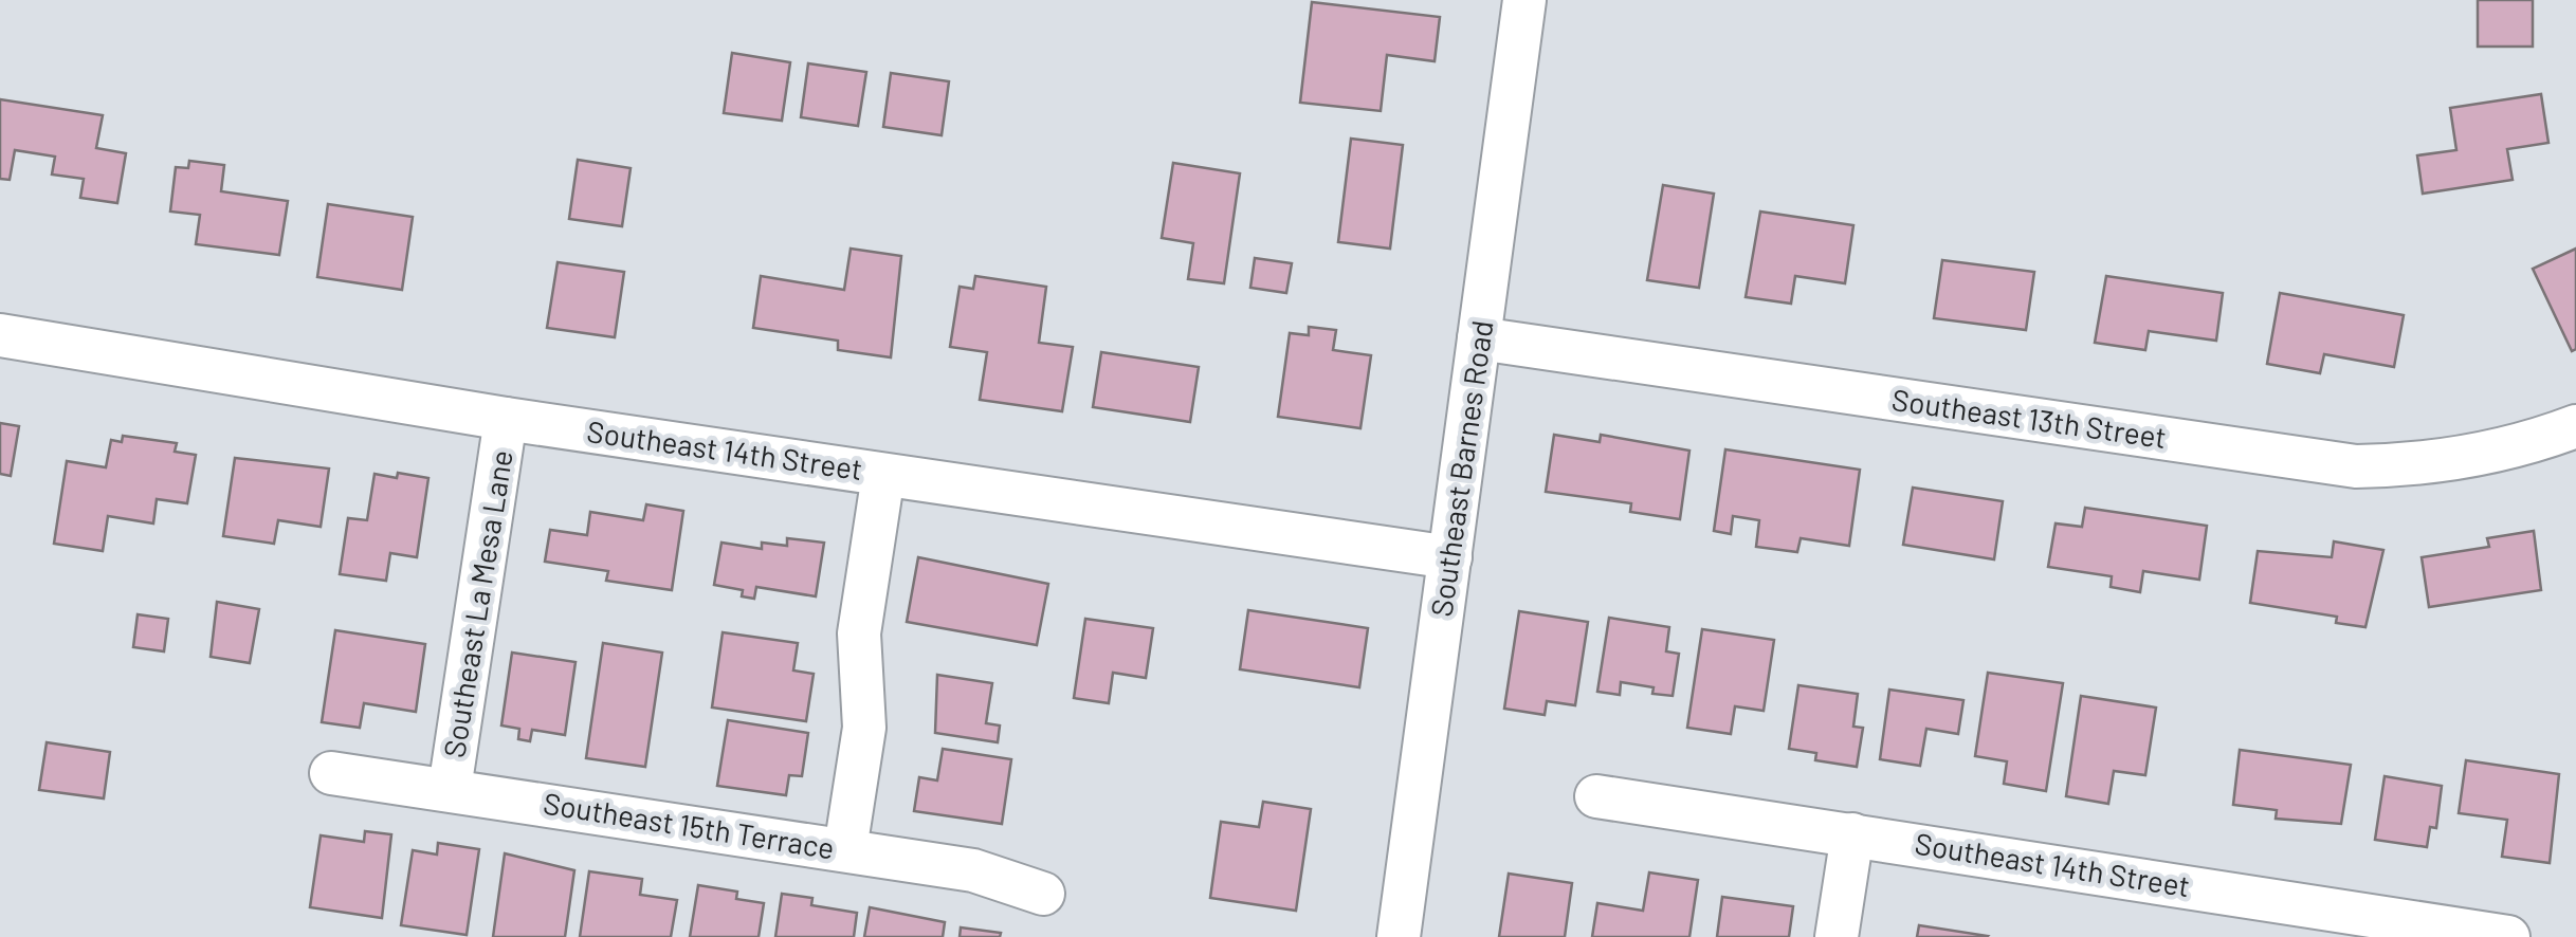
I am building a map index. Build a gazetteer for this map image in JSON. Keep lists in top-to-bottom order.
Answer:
{
  "streets": {
    "street": [
      "Southeast 13th Street",
      "Southeast 14th Street",
      "Southeast Barnes Road",
      "Southeast La Mesa Lane",
      "Southeast 15th Terrace"
    ]
  },
  "crossings": [
    ["Southeast 13th Street", "Southeast Barnes Road"],
    ["Southeast 14th Street", "Southeast Barnes Road"],
    ["Southeast 14th Street", "Southeast La Mesa Lane"],
    ["Southeast La Mesa Lane", "Southeast 15th Terrace"]
  ]
}
